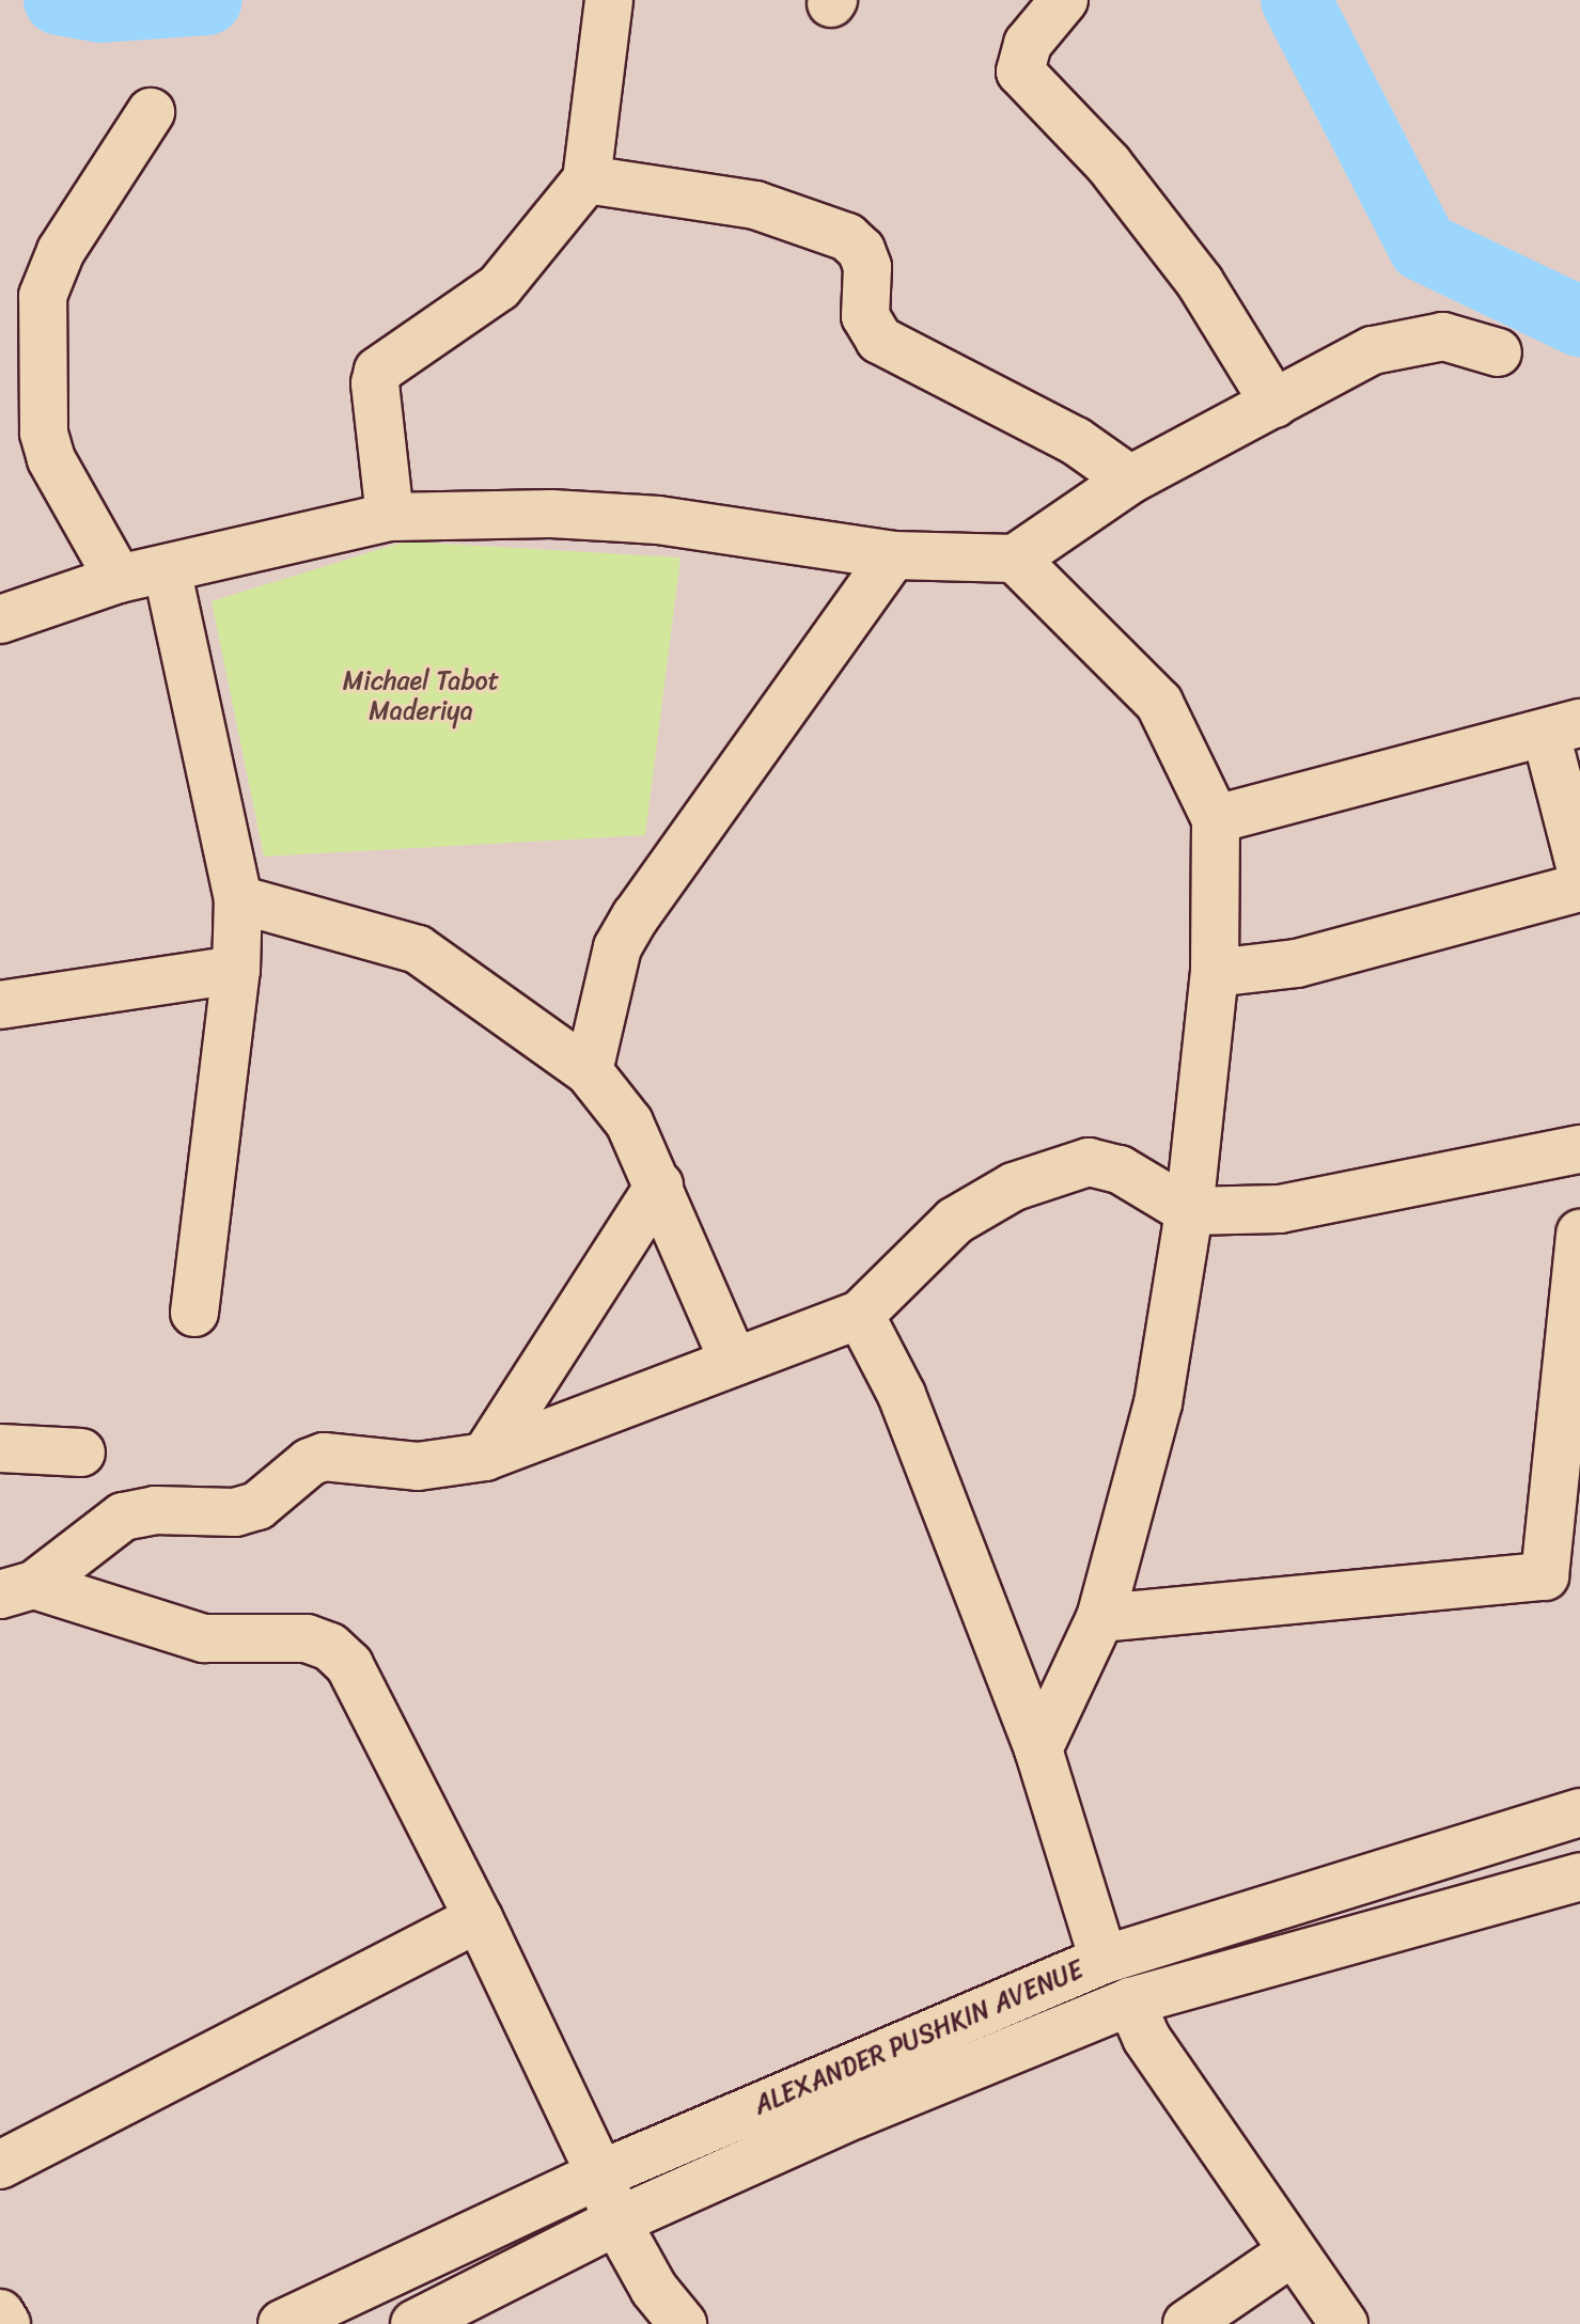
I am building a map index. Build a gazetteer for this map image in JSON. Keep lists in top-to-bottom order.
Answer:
{
  "streets": {
    "street": ["ALEXANDER PUSHKIN AVENUE"]
  },
  "parks": ["Michael Tabot Maderiya"]
}
